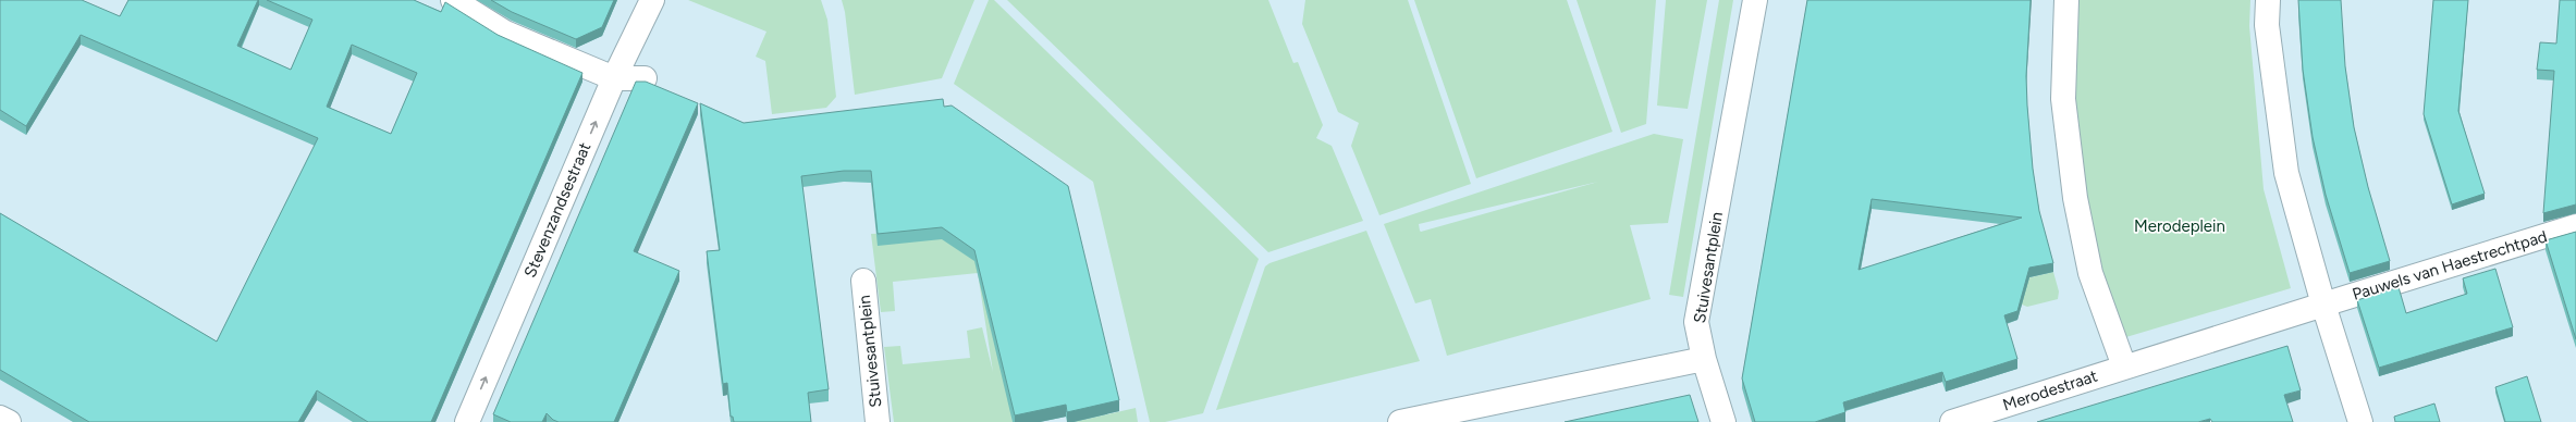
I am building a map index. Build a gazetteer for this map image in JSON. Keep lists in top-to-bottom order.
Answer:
{
  "streets": {
    "street": [
      "Stevenzandsestraat",
      "Pauwels van Haestrechtpad",
      "Stuivesantplein",
      "Merodestraat"
    ]
  },
  "one_way": ["Stevenzandsestraat"],
  "parks": ["Merodeplein"]
}
